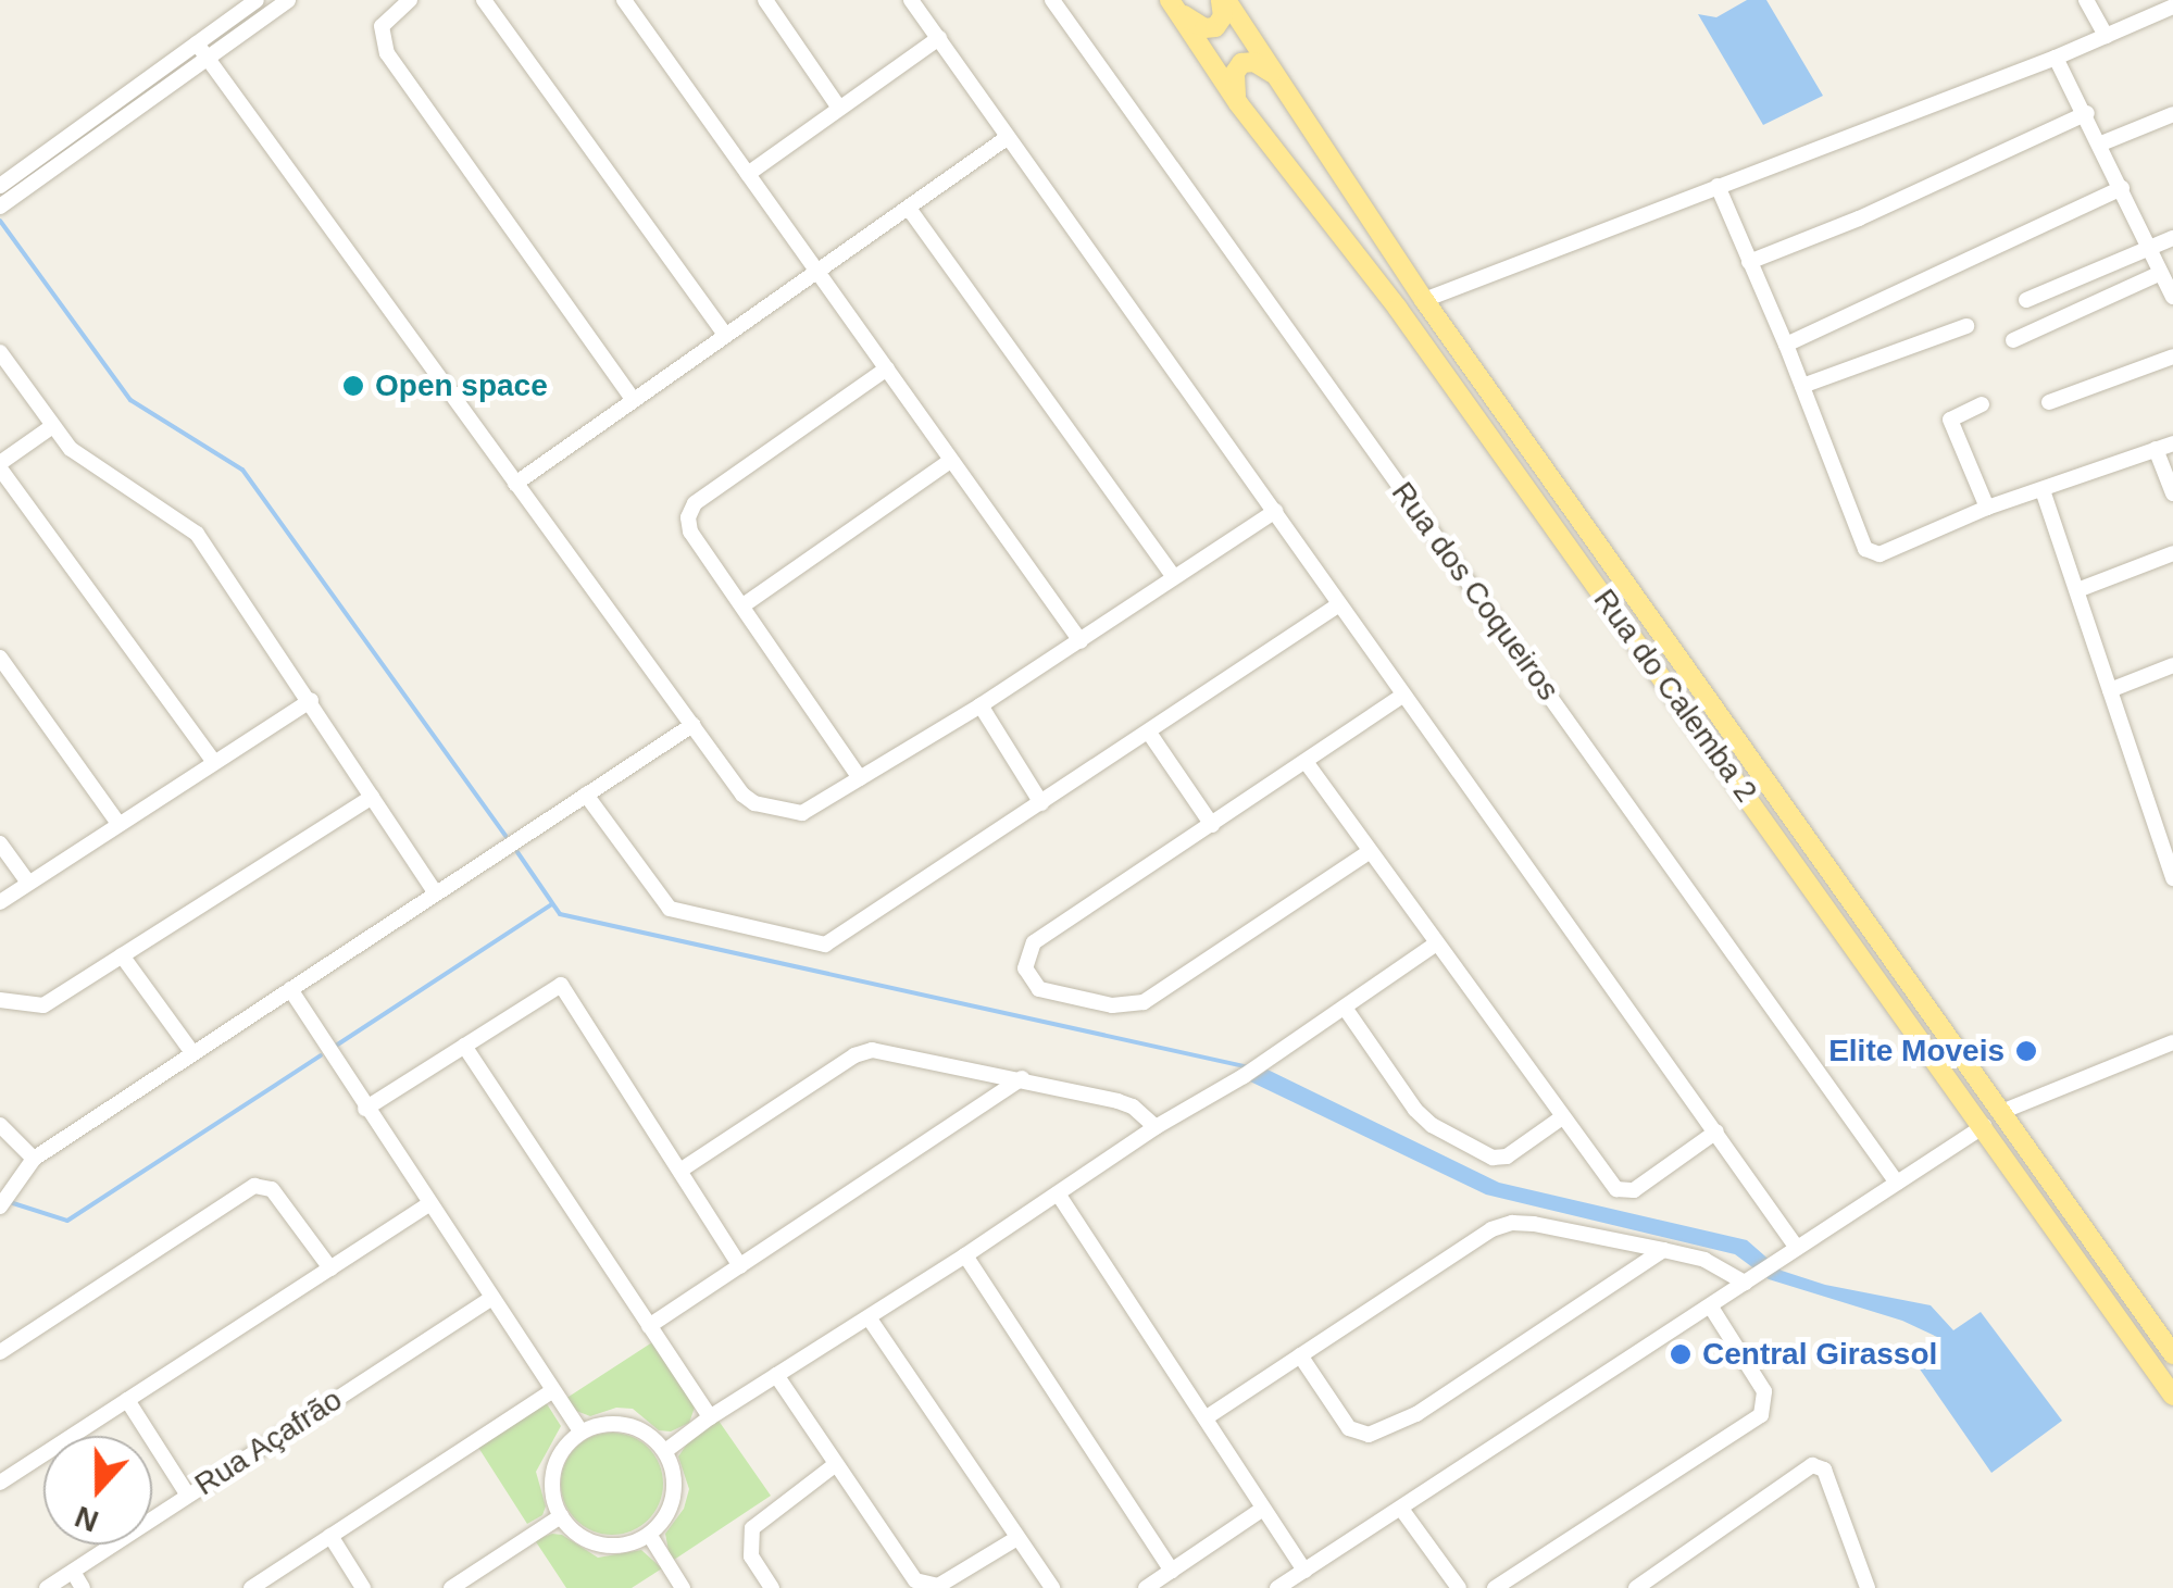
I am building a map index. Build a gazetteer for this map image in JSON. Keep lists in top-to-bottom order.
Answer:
{
  "streets": {
    "main road": ["Rua do Calemba 2"],
    "street": ["Rua dos Coqueiros", "Rua Açafrão"]
  },
  "places": ["Open space", "Elite Moveis", "Central Girassol"],
  "north": "bottom"
}
